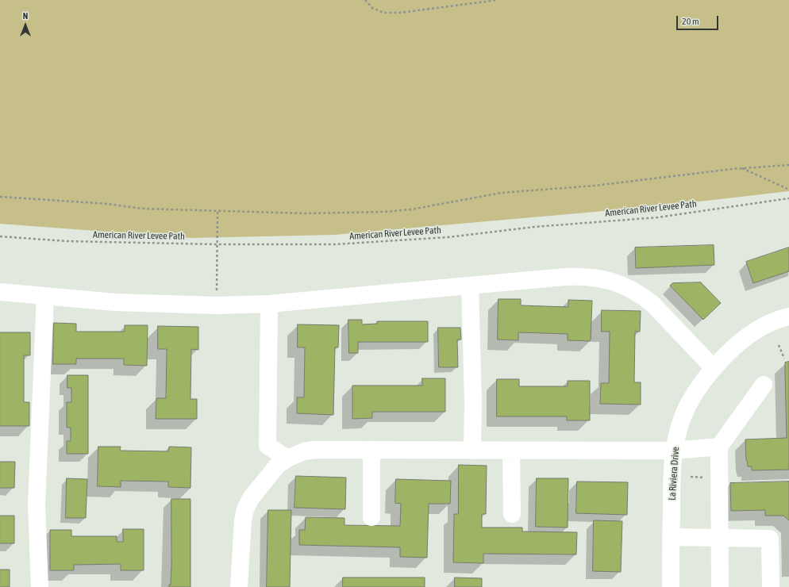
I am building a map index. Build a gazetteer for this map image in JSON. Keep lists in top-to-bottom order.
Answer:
{
  "streets": {
    "street": ["La Riviera Drive"],
    "path": ["American River Levee Path"]
  },
  "scale_bar": "20 m",
  "north": "top"
}
